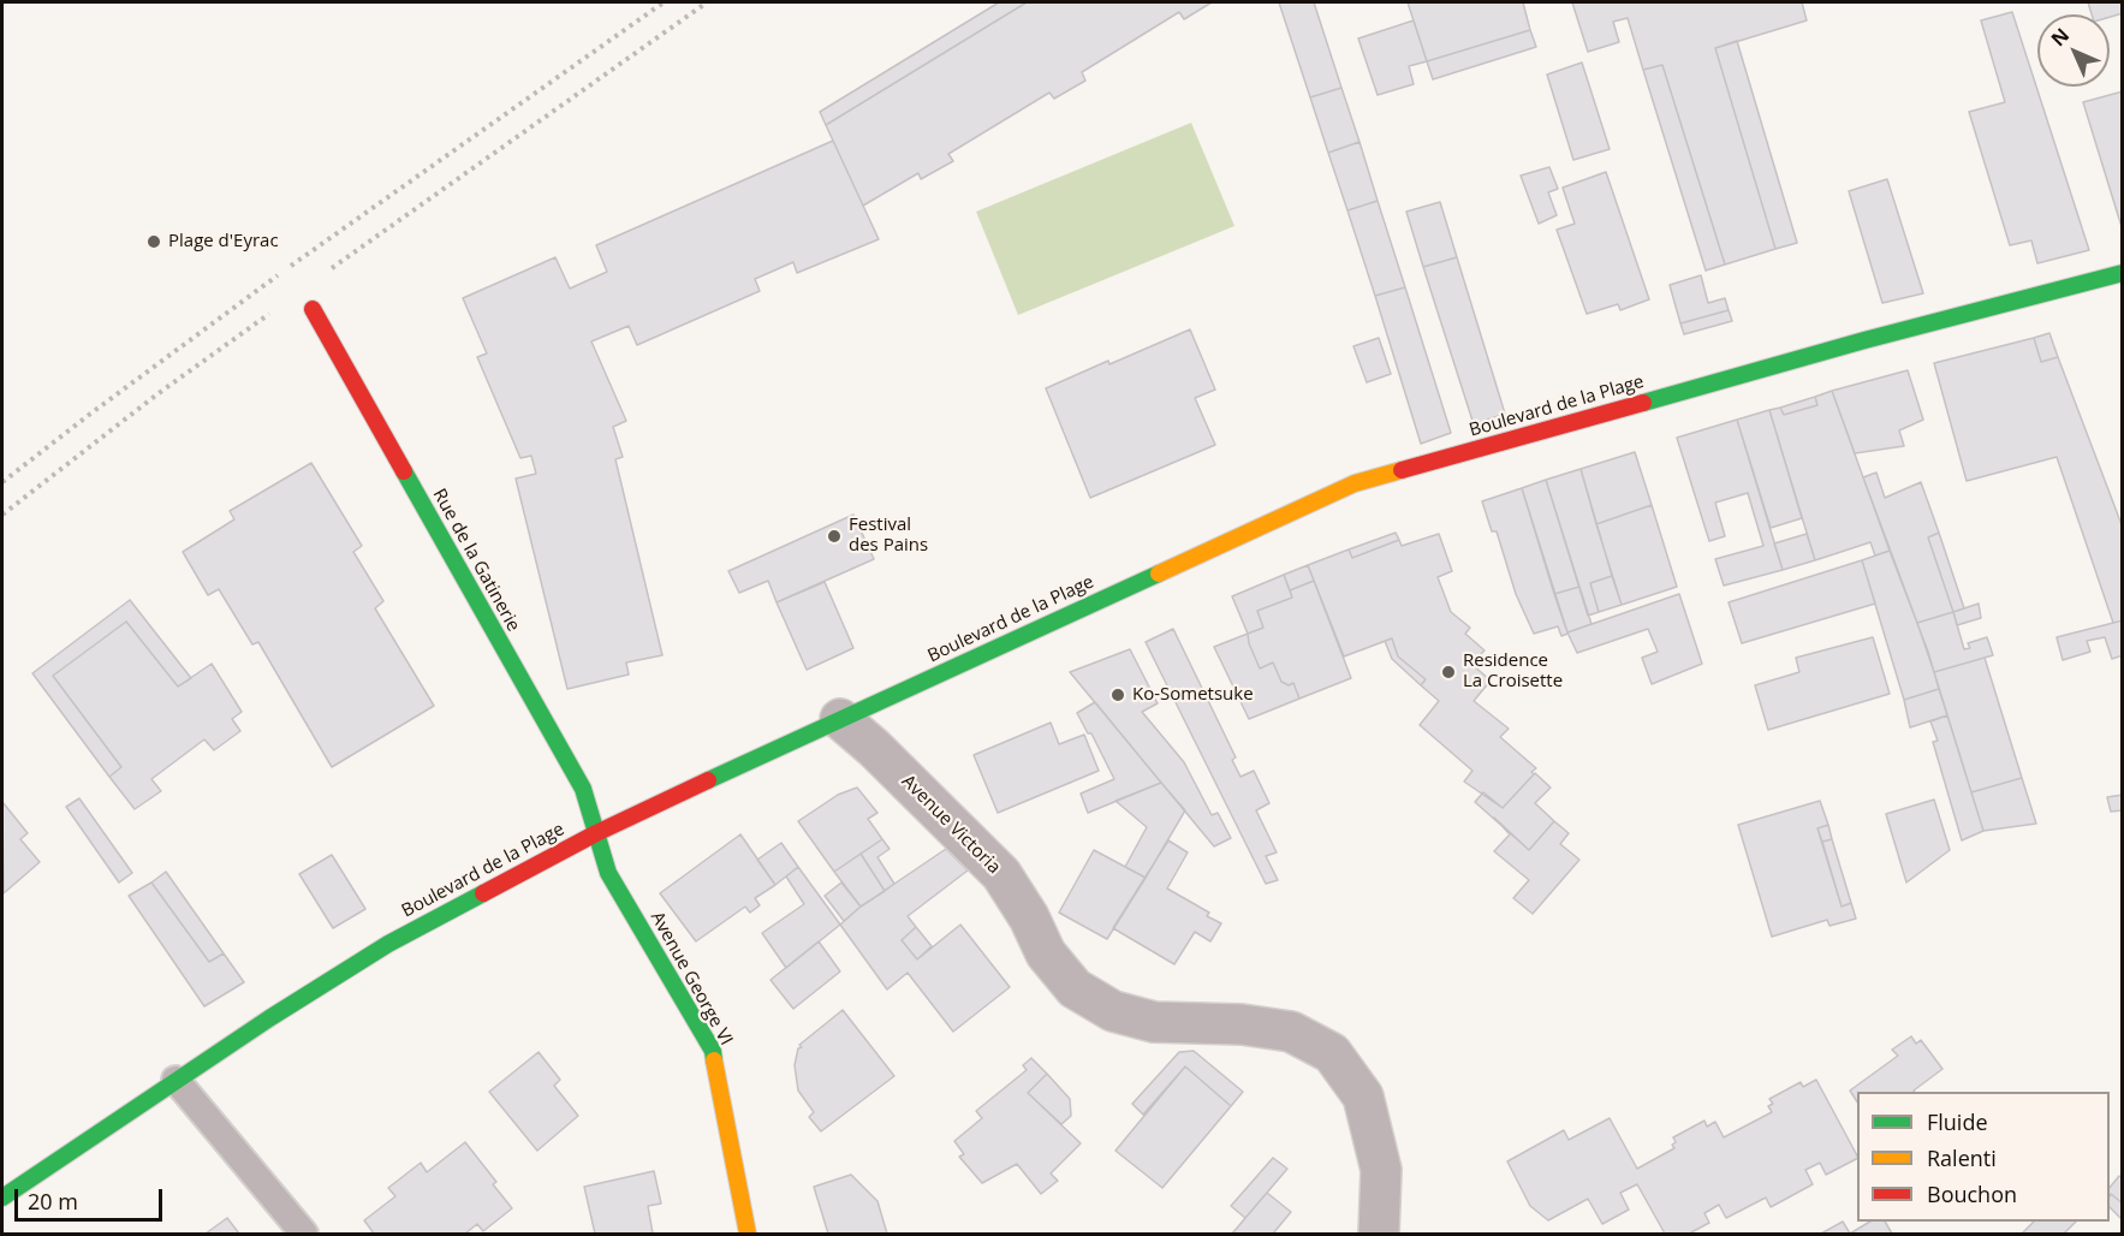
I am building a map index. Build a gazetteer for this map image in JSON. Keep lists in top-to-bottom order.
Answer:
{
  "streets": {
    "main road": ["Boulevard de la Plage", "Rue de la Gatinerie", "Avenue George VI"],
    "street": ["Avenue Victoria"]
  },
  "crossings": [
    ["Boulevard de la Plage", "Rue de la Gatinerie"],
    ["Boulevard de la Plage", "Avenue Victoria"],
    ["Boulevard de la Plage", "Avenue George VI"],
    ["Rue de la Gatinerie", "Avenue George VI"]
  ],
  "places": [
    "Plage d'Eyrac",
    "Festival des Pains",
    "Residence La Croisette",
    "Ko-Sometsuke"
  ],
  "legend": ["Fluide", "Ralenti", "Bouchon"],
  "scale_bar": "20 m",
  "north": "top left"
}
